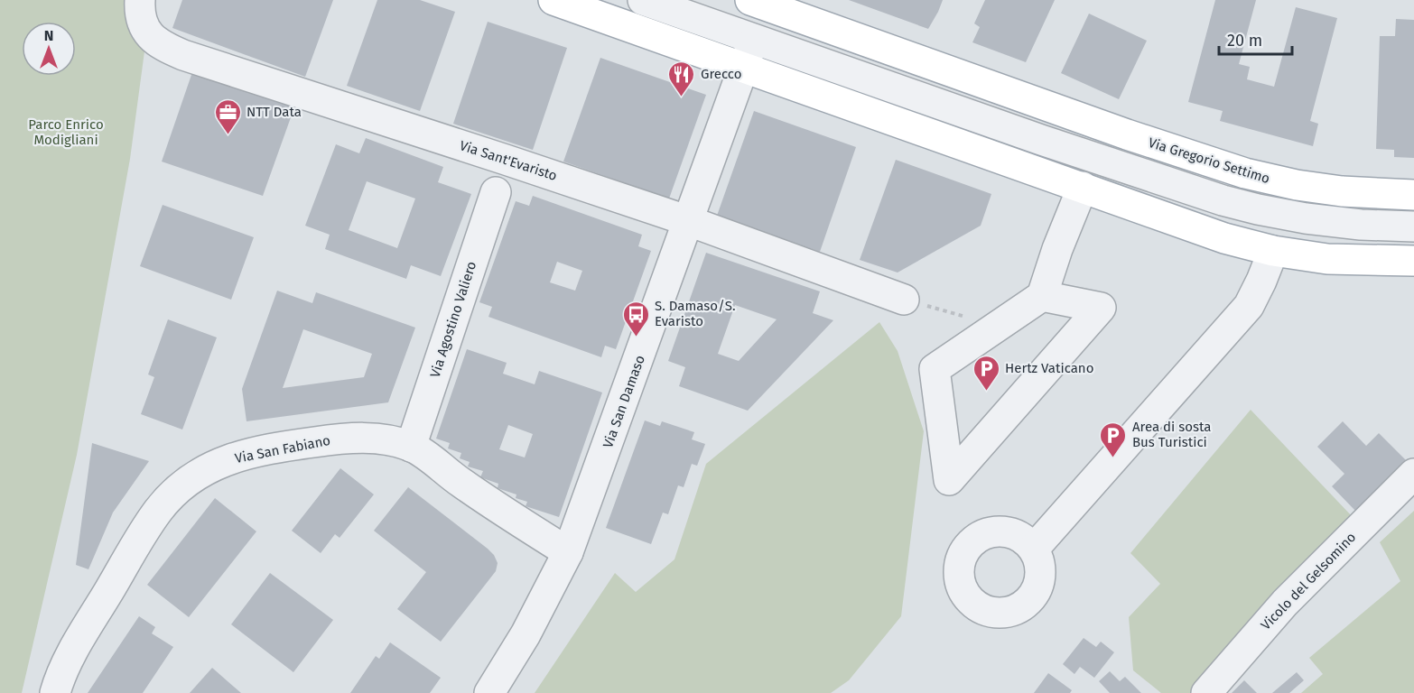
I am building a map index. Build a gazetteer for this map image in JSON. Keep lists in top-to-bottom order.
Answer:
{
  "streets": {
    "main road": ["Via Gregorio Settimo"],
    "street": [
      "Via Sant'Evaristo",
      "Via Agostino Valiero",
      "Via San Damaso",
      "Via San Fabiano",
      "Vicolo del Gelsomino"
    ]
  },
  "crossings": [
    ["Via Sant'Evaristo", "Via San Damaso"],
    ["Via Gregorio Settimo", "Via San Damaso"],
    ["Via Agostino Valiero", "Via San Fabiano"],
    ["Via San Damaso", "Via San Fabiano"]
  ],
  "parks": ["Parco Enrico Modigliani"],
  "places": {
    "restaurant": ["Grecco"],
    "office": ["NTT Data"],
    "bus stop": ["S. Damaso/S. Evaristo"],
    "parking": ["Hertz Vaticano", "Area di sosta Bus Turistici"]
  },
  "scale_bar": "20 m",
  "north": "top"
}
